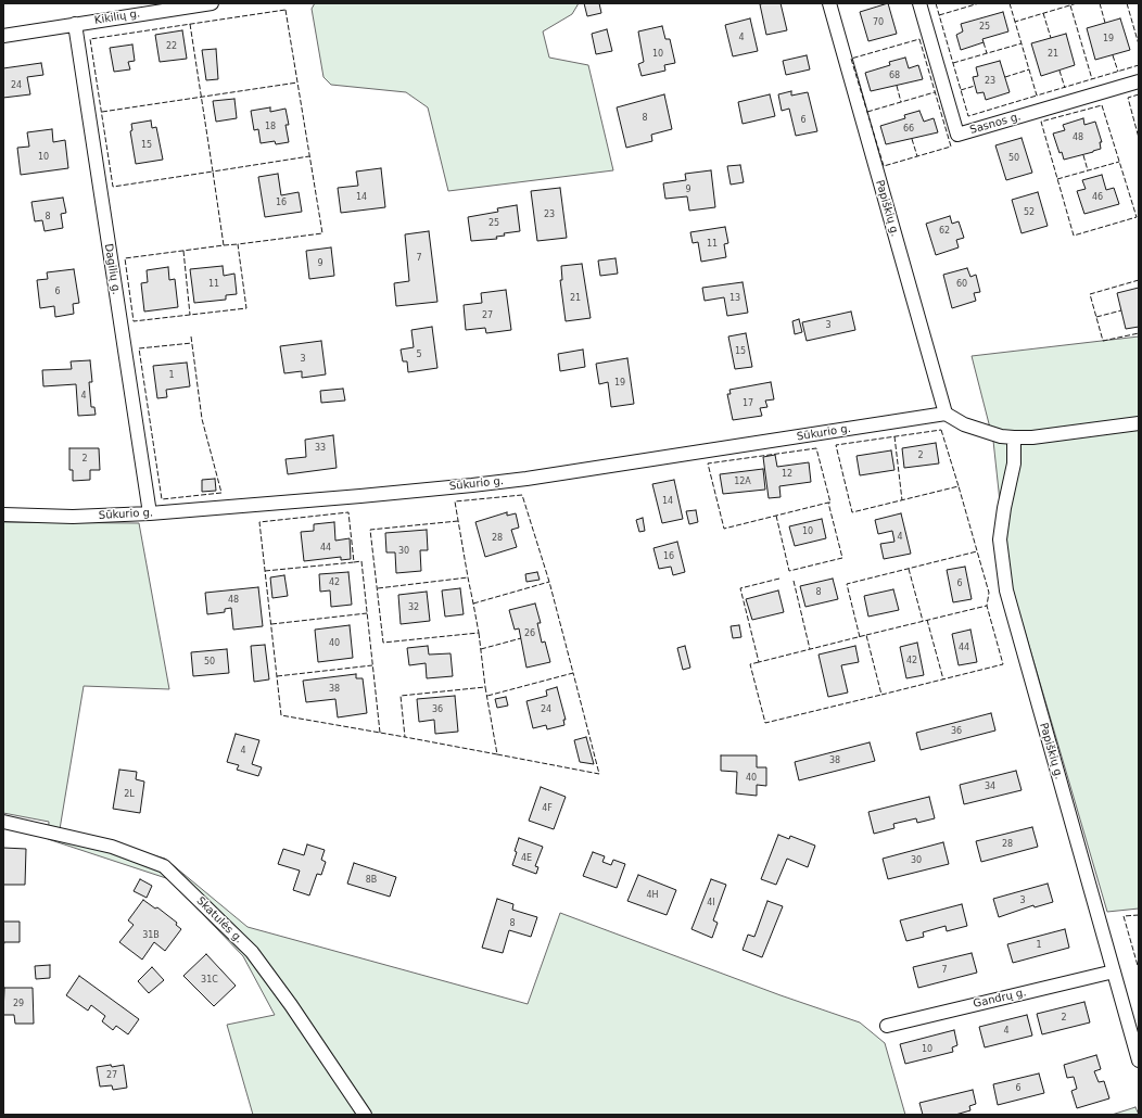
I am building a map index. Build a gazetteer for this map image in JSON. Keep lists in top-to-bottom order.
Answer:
{
  "streets": {
    "street": [
      "Kikilių g.",
      "Sasnos g.",
      "Papiškių g.",
      "Dagilių g.",
      "Sūkurio g.",
      "Skatulės g.",
      "Gandrų g."
    ]
  },
  "crossings": [
    ["Kikilių g.", "Dagilių g."],
    ["Papiškių g.", "Sūkurio g."],
    ["Papiškių g.", "Gandrų g."],
    ["Dagilių g.", "Sūkurio g."]
  ],
  "house_numbers": [
    "70",
    "25",
    "4",
    "19",
    "22",
    "10",
    "21",
    "68",
    "23",
    "24",
    "8",
    "6",
    "18",
    "66",
    "48",
    "15",
    "10",
    "50",
    "9",
    "14",
    "46",
    "16",
    "52",
    "23",
    "8",
    "25",
    "62",
    "11",
    "7",
    "9",
    "11",
    "60",
    "6",
    "21",
    "13",
    "27",
    "3",
    "15",
    "5",
    "3",
    "1",
    "19",
    "4",
    "17",
    "33",
    "2",
    "2",
    "12",
    "12A",
    "14",
    "10",
    "4",
    "28",
    "44",
    "30",
    "16",
    "42",
    "6",
    "8",
    "48",
    "32",
    "26",
    "40",
    "44",
    "42",
    "50",
    "38",
    "36",
    "24",
    "36",
    "4",
    "38",
    "40",
    "34",
    "2L",
    "4F",
    "28",
    "4E",
    "30",
    "8B",
    "4H",
    "3",
    "4I",
    "8",
    "31B",
    "1",
    "7",
    "31C",
    "29",
    "2",
    "4",
    "10",
    "27",
    "6"
  ]
}
